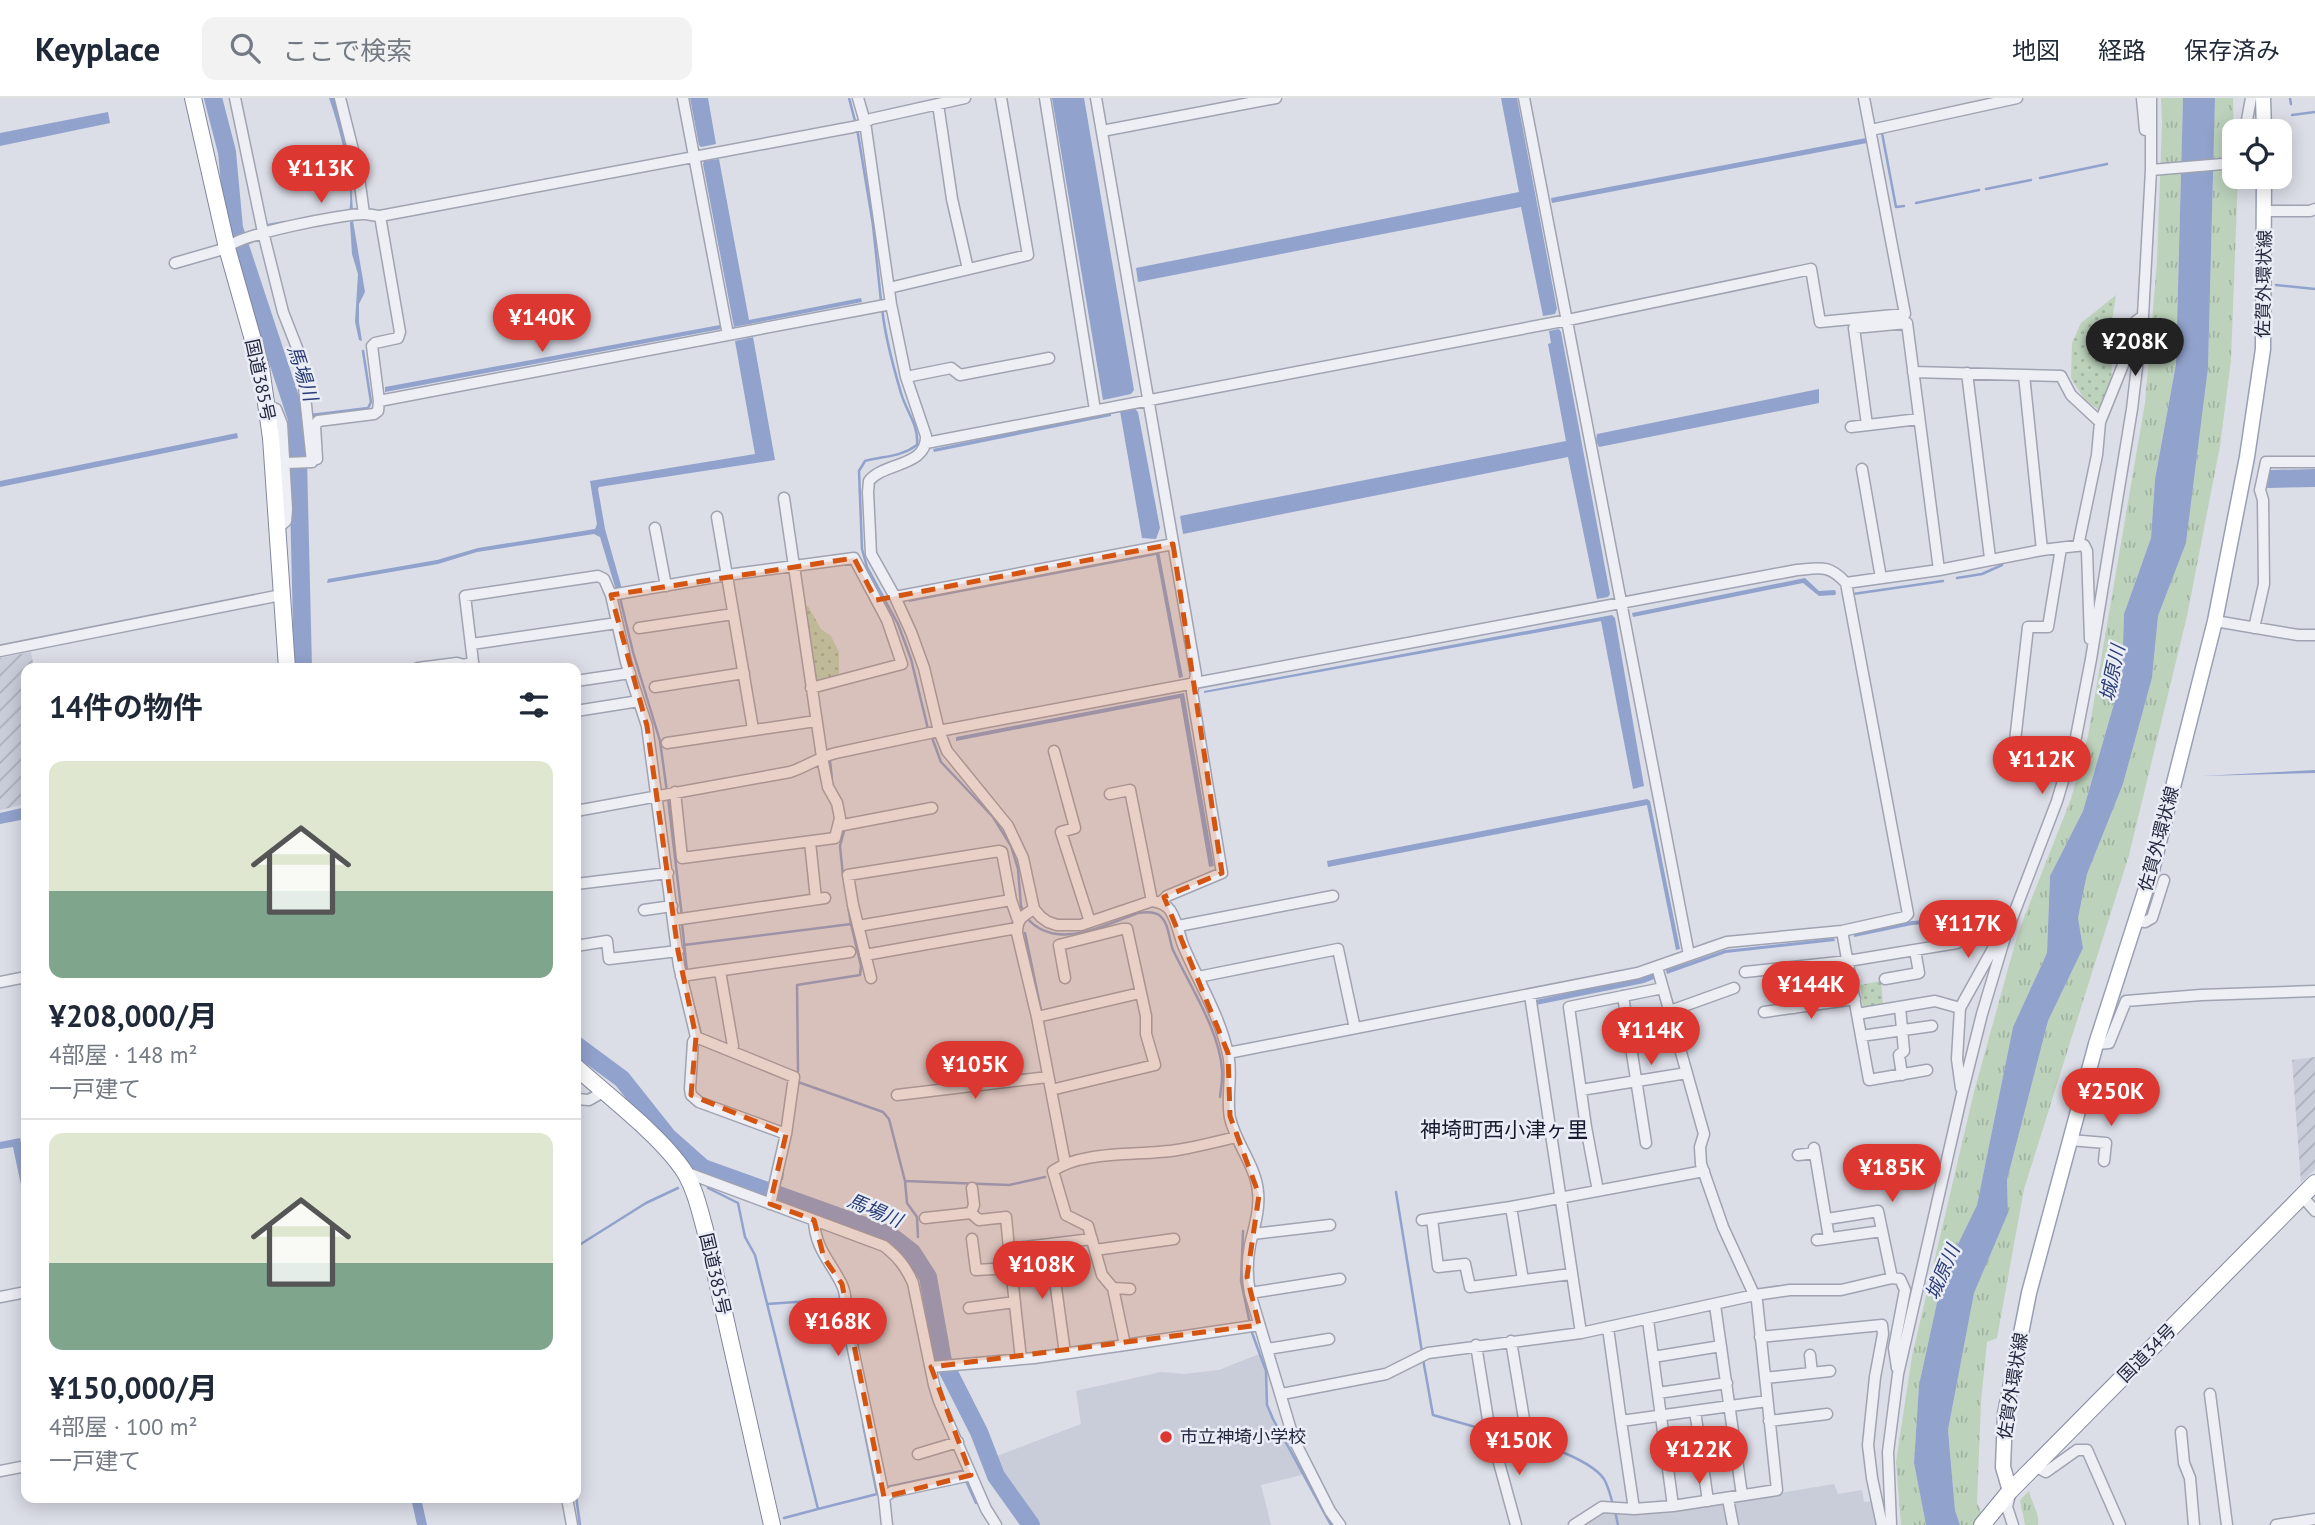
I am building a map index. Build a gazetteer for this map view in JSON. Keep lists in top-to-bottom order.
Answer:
{
  "streets": {
    "highway": ["国道385号", "国道34号"],
    "main road": ["佐賀外環状線"]
  },
  "crossings": [
    ["佐賀外環状線", "国道34号"]
  ],
  "districts": ["神埼町西小津ヶ里"],
  "water": ["馬場川", "城原川"],
  "places": ["市立神埼小学校"],
  "page": {
    "header": "Keyplace",
    "search": "ここで検索",
    "nav": ["地図", "経路", "保存済み"],
    "price": [
      "¥113K",
      "¥140K",
      "¥208K",
      "¥112K",
      "¥117K",
      "¥144K",
      "¥114K",
      "¥105K",
      "¥250K",
      "¥185K",
      "¥108K",
      "¥168K",
      "¥150K",
      "¥122K"
    ],
    "heading": "14件の物件",
    "list": [
      {
        "name": "¥208,000/月",
        "note": "4部屋 · 148 m² · 一戸建て"
      },
      {
        "name": "¥150,000/月",
        "note": "4部屋 · 100 m² · 一戸建て"
      }
    ]
  }
}
